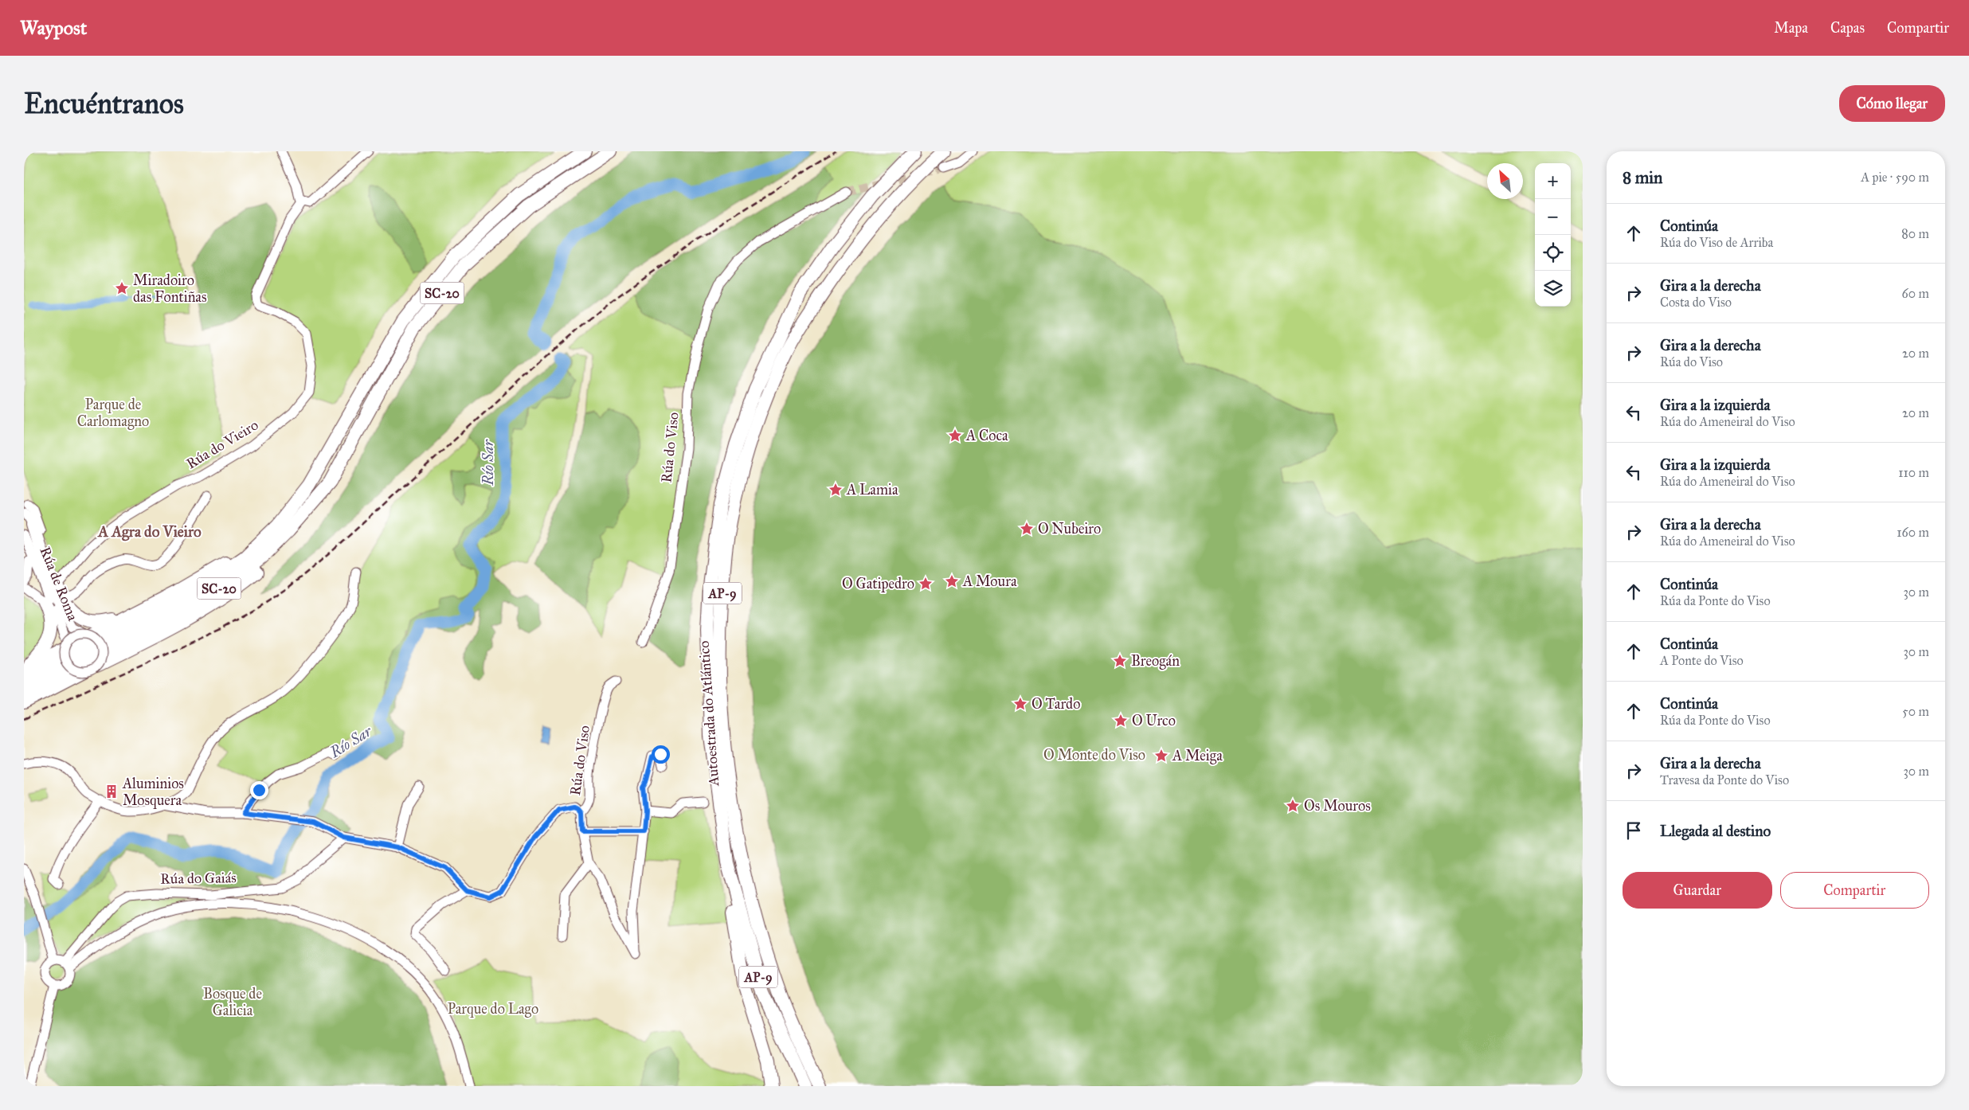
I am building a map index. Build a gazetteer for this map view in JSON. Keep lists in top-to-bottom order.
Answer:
{
  "streets": {
    "highway": ["SC-20", "AP-9", "Autoestrada do Atlántico"],
    "street": [
      "Rúa do Vieiro",
      "Rúa do Viso",
      "Rúa de Roma",
      "Rúa do Gaiás"
    ]
  },
  "crossings": [
    ["Rúa do Vieiro", "Rúa de Roma"]
  ],
  "districts": ["A Agra do Vieiro"],
  "water": ["Río Sar"],
  "parks": [
    "Parque de Carlomagno",
    "O Monte do Viso",
    "Bosque de Galicia",
    "Parque do Lago"
  ],
  "places": {
    "place": [
      "Miradoiro das Fontiñas",
      "A Coca",
      "A Lamia",
      "O Nubeiro",
      "A Moura",
      "O Gatipedro",
      "Breogán",
      "O Tardo",
      "O Urco",
      "A Meiga",
      "Os Mouros"
    ],
    "building": ["Aluminios Mosquera"]
  },
  "north": "top left",
  "page": {
    "header": "Waypost",
    "nav": ["Mapa", "Capas", "Compartir"],
    "buttons": [
      "Cómo llegar",
      ["Guardar", "Compartir"]
    ],
    "title": "Encuéntranos",
    "heading": ["8 min", "A pie · 590 m"],
    "map_buttons": ["+", "−"],
    "list": [
      ["Continúa", "Rúa do Viso de Arriba", "80 m"],
      ["Gira a la derecha", "Costa do Viso", "60 m"],
      ["Gira a la derecha", "Rúa do Viso", "20 m"],
      ["Gira a la izquierda", "Rúa do Ameneiral do Viso", "20 m"],
      ["Gira a la izquierda", "Rúa do Ameneiral do Viso", "110 m"],
      ["Gira a la derecha", "Rúa do Ameneiral do Viso", "160 m"],
      ["Continúa", "Rúa da Ponte do Viso", "30 m"],
      ["Continúa", "A Ponte do Viso", "30 m"],
      ["Continúa", "Rúa da Ponte do Viso", "50 m"],
      ["Gira a la derecha", "Travesa da Ponte do Viso", "30 m"],
      "Llegada al destino"
    ]
  }
}
